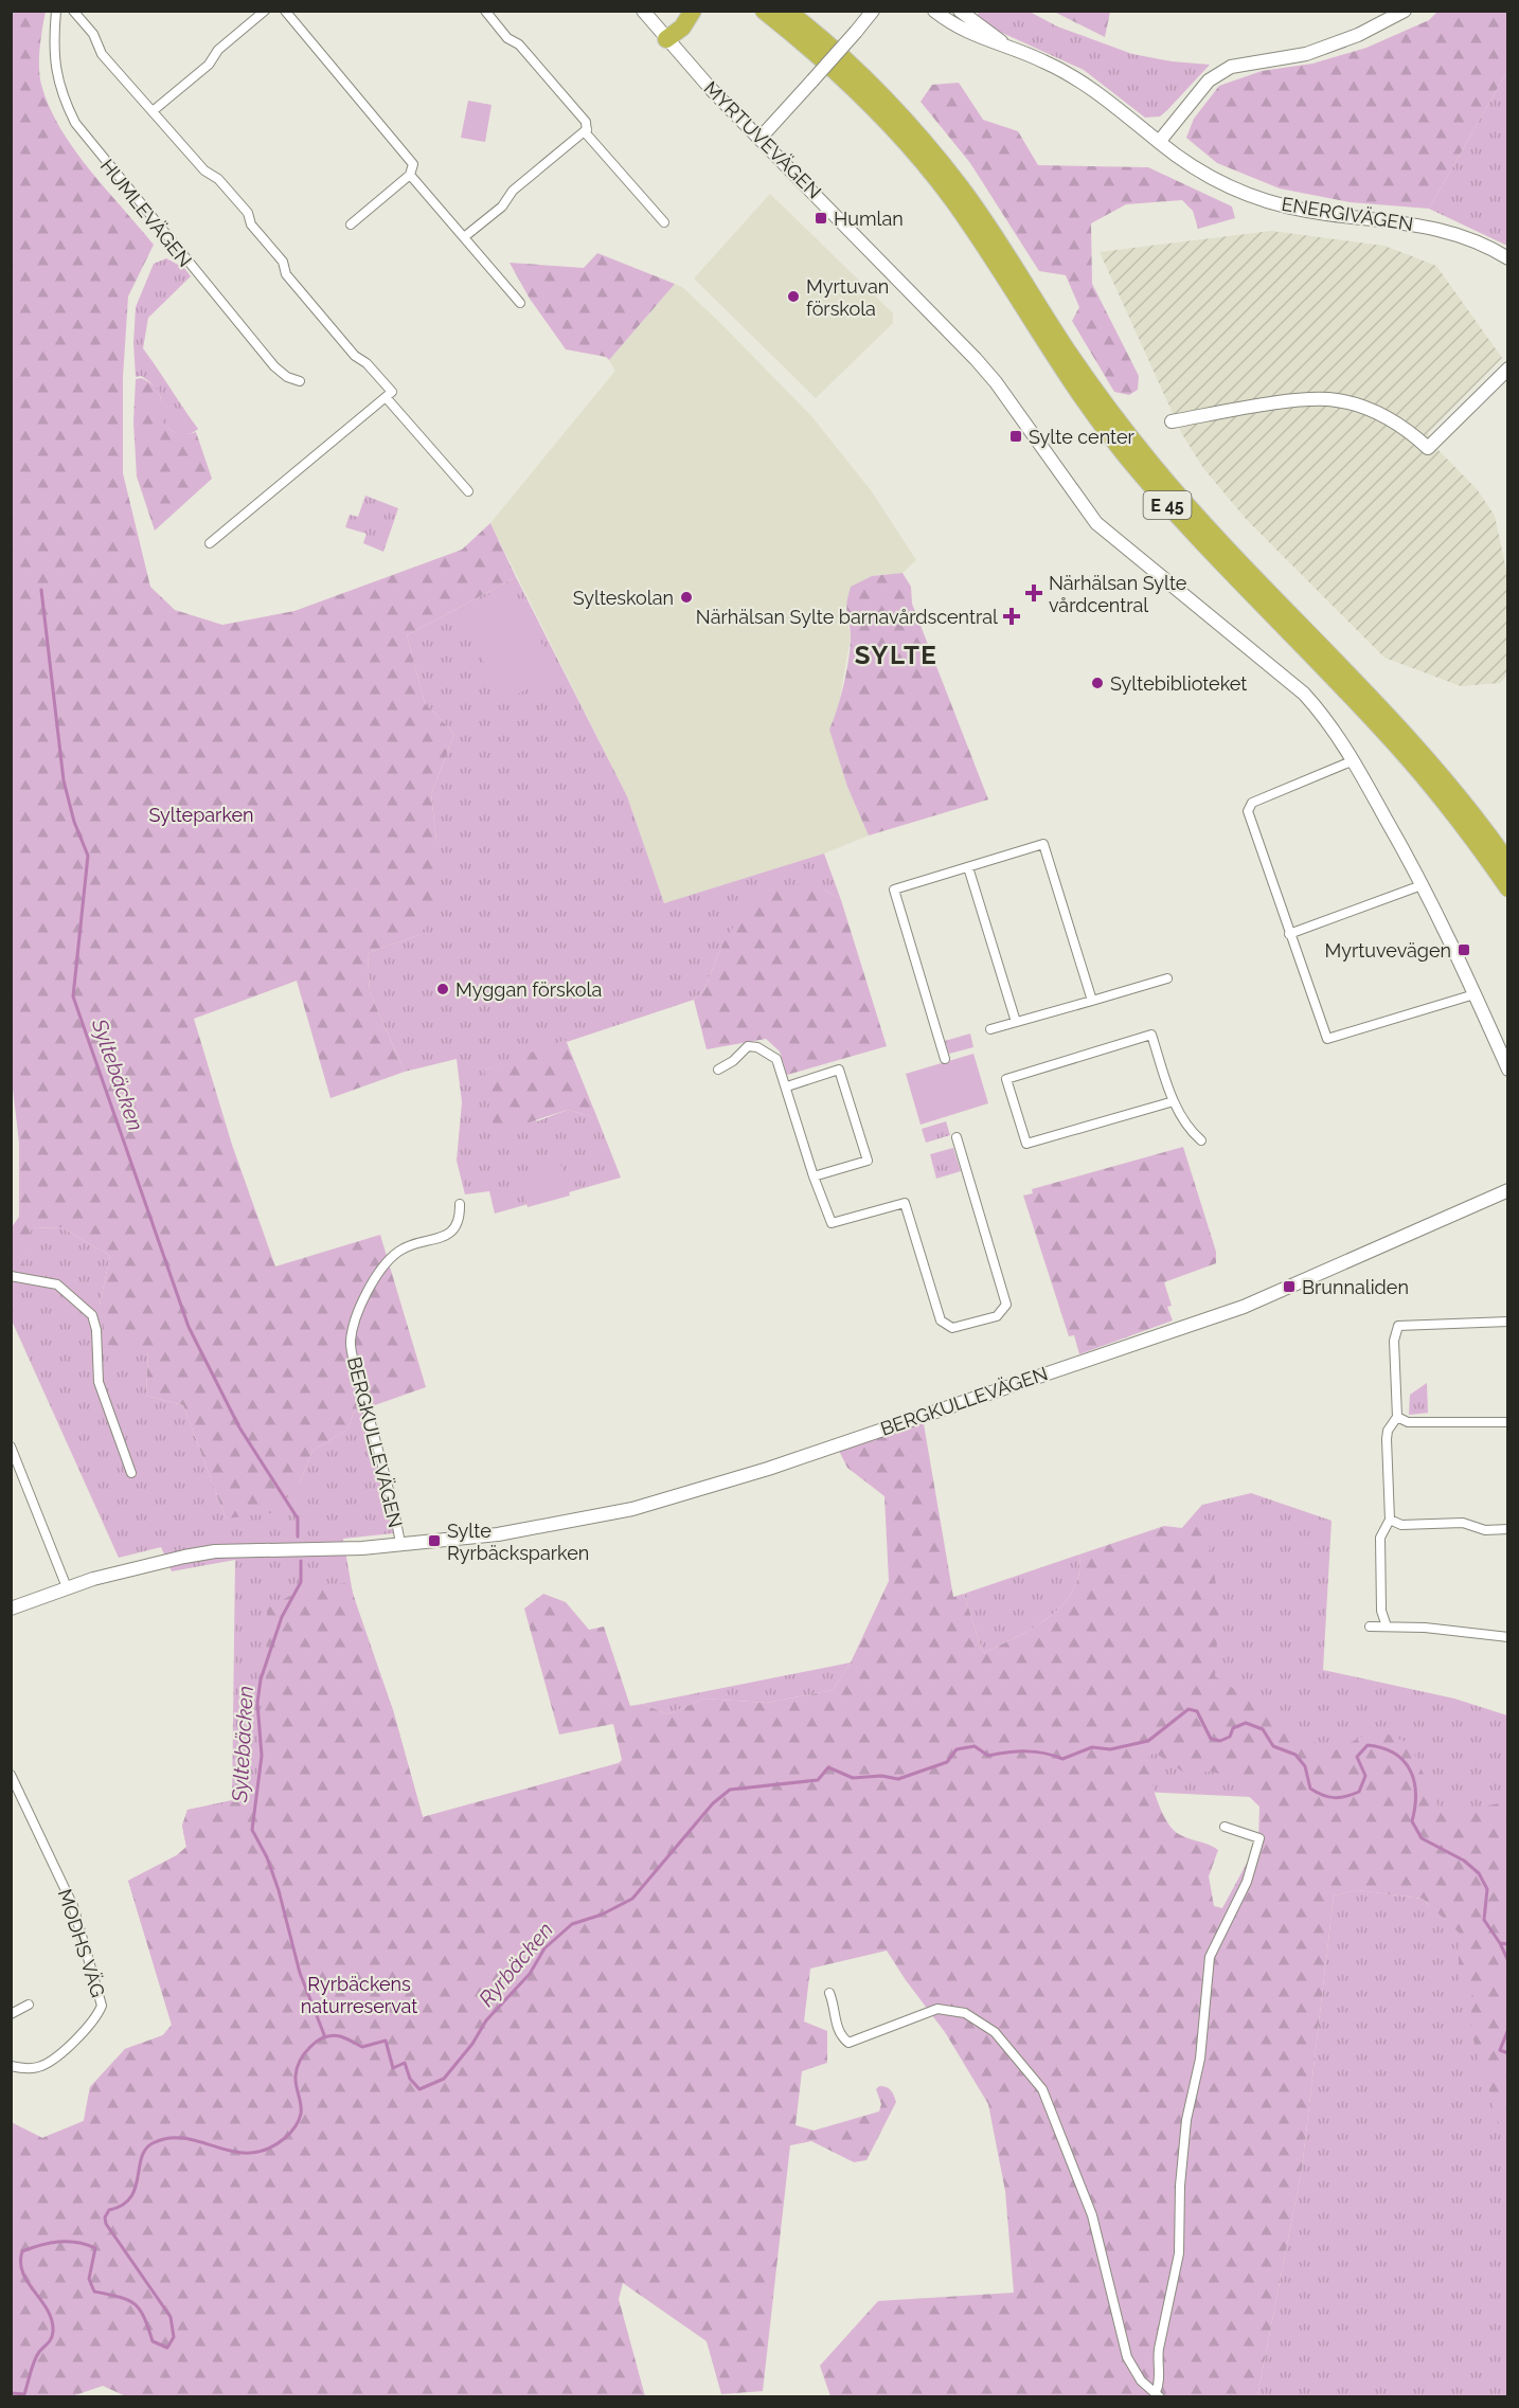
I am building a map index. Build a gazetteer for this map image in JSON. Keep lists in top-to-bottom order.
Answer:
{
  "streets": {
    "highway": ["E 45"],
    "street": [
      "MYRTUVEVÄGEN",
      "HUMLEVÄGEN",
      "ENERGIVÄGEN",
      "BERGKULLEVÄGEN",
      "MODHS VÄG"
    ]
  },
  "districts": ["SYLTE"],
  "water": ["Syltebäcken", "Ryrbäcken"],
  "parks": ["Sylteparken", "Ryrbäckens naturreservat"],
  "places": {
    "transit": [
      "Humlan",
      "Sylte center",
      "Myrtuvevägen",
      "Brunnaliden",
      "Sylte Ryrbäcksparken"
    ],
    "other": [
      "Myrtuvan förskola",
      "Sylteskolan",
      "Syltebiblioteket",
      "Myggan förskola"
    ],
    "health": ["Närhälsan Sylte vårdcentral", "Närhälsan Sylte barnavårdscentral"]
  }
}
